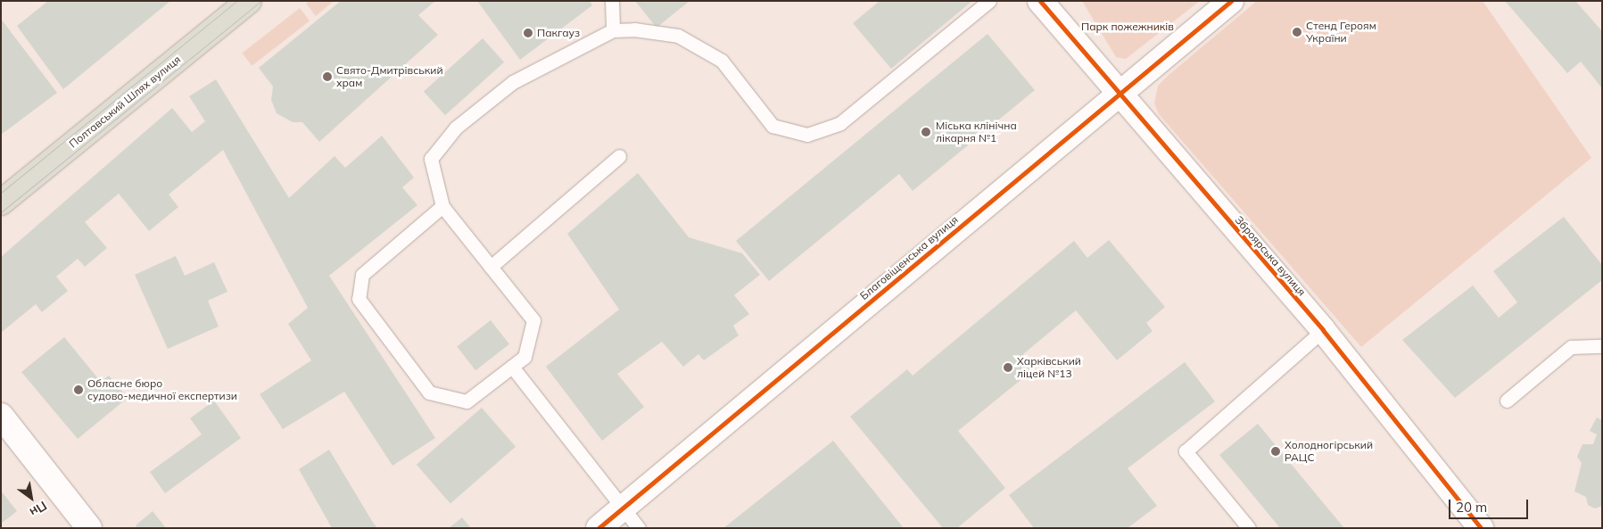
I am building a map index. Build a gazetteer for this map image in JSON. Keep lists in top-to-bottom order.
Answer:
{
  "streets": {
    "main road": ["Полтавський Шлях вулиця"],
    "street": ["Зброярська вулиця", "Благовіщенська вулиця"]
  },
  "crossings": [
    ["Зброярська вулиця", "Благовіщенська вулиця"]
  ],
  "parks": ["Парк пожежників"],
  "places": [
    "Стенд Героям України",
    "Пакгауз",
    "Свято-Дмитрівський храм",
    "Міська клінічна лікарня №1",
    "Харківський ліцей №13",
    "Обласне бюро судово-медичної експертизи",
    "Холодногірський РАЦС"
  ],
  "scale_bar": "20 m",
  "north": "bottom right"
}
